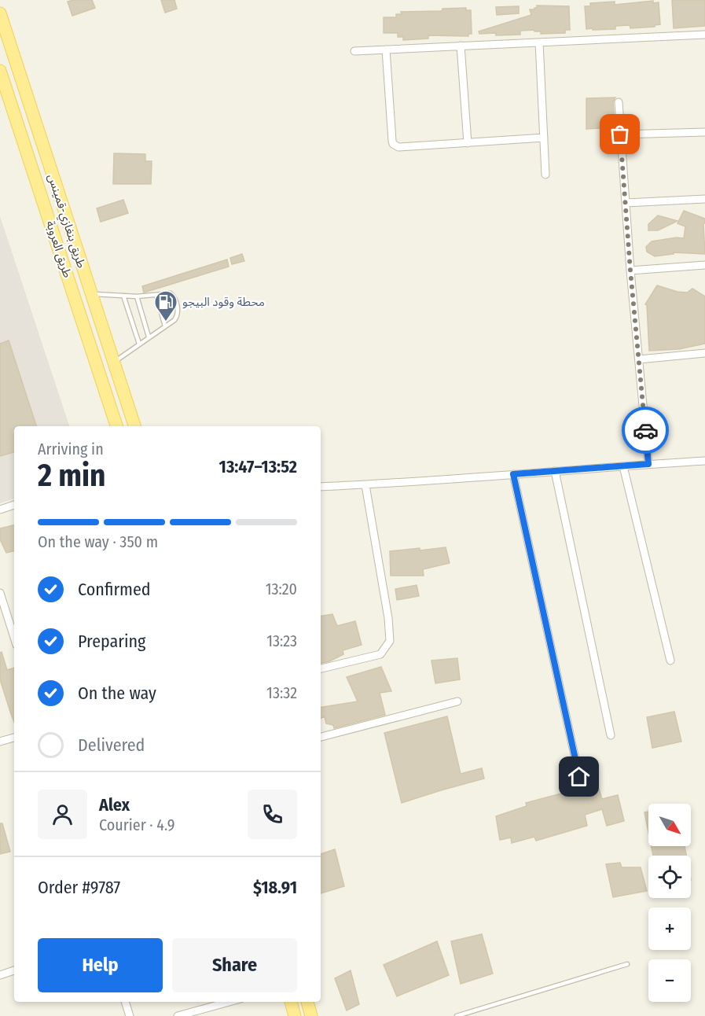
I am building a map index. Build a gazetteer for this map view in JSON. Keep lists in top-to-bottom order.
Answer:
{
  "streets": {
    "main road": ["طريق بنغازي-قمينس", "طريق العروبة"]
  },
  "places": {
    "fuel station": ["محطة وقود البيجو"]
  },
  "north": "bottom right",
  "page": {
    "heading": ["2 min", "Arriving in", "13:47–13:52"],
    "panel": [
      "Alex",
      "Courier · 4.9",
      "Order #9787",
      "$18.91"
    ],
    "bar": "On the way · 350 m",
    "list": [
      ["Confirmed", "13:20"],
      ["Preparing", "13:23"],
      ["On the way", "13:32"],
      "Delivered"
    ],
    "map_buttons": ["+", "−"],
    "buttons": ["Help", "Share"]
  }
}
